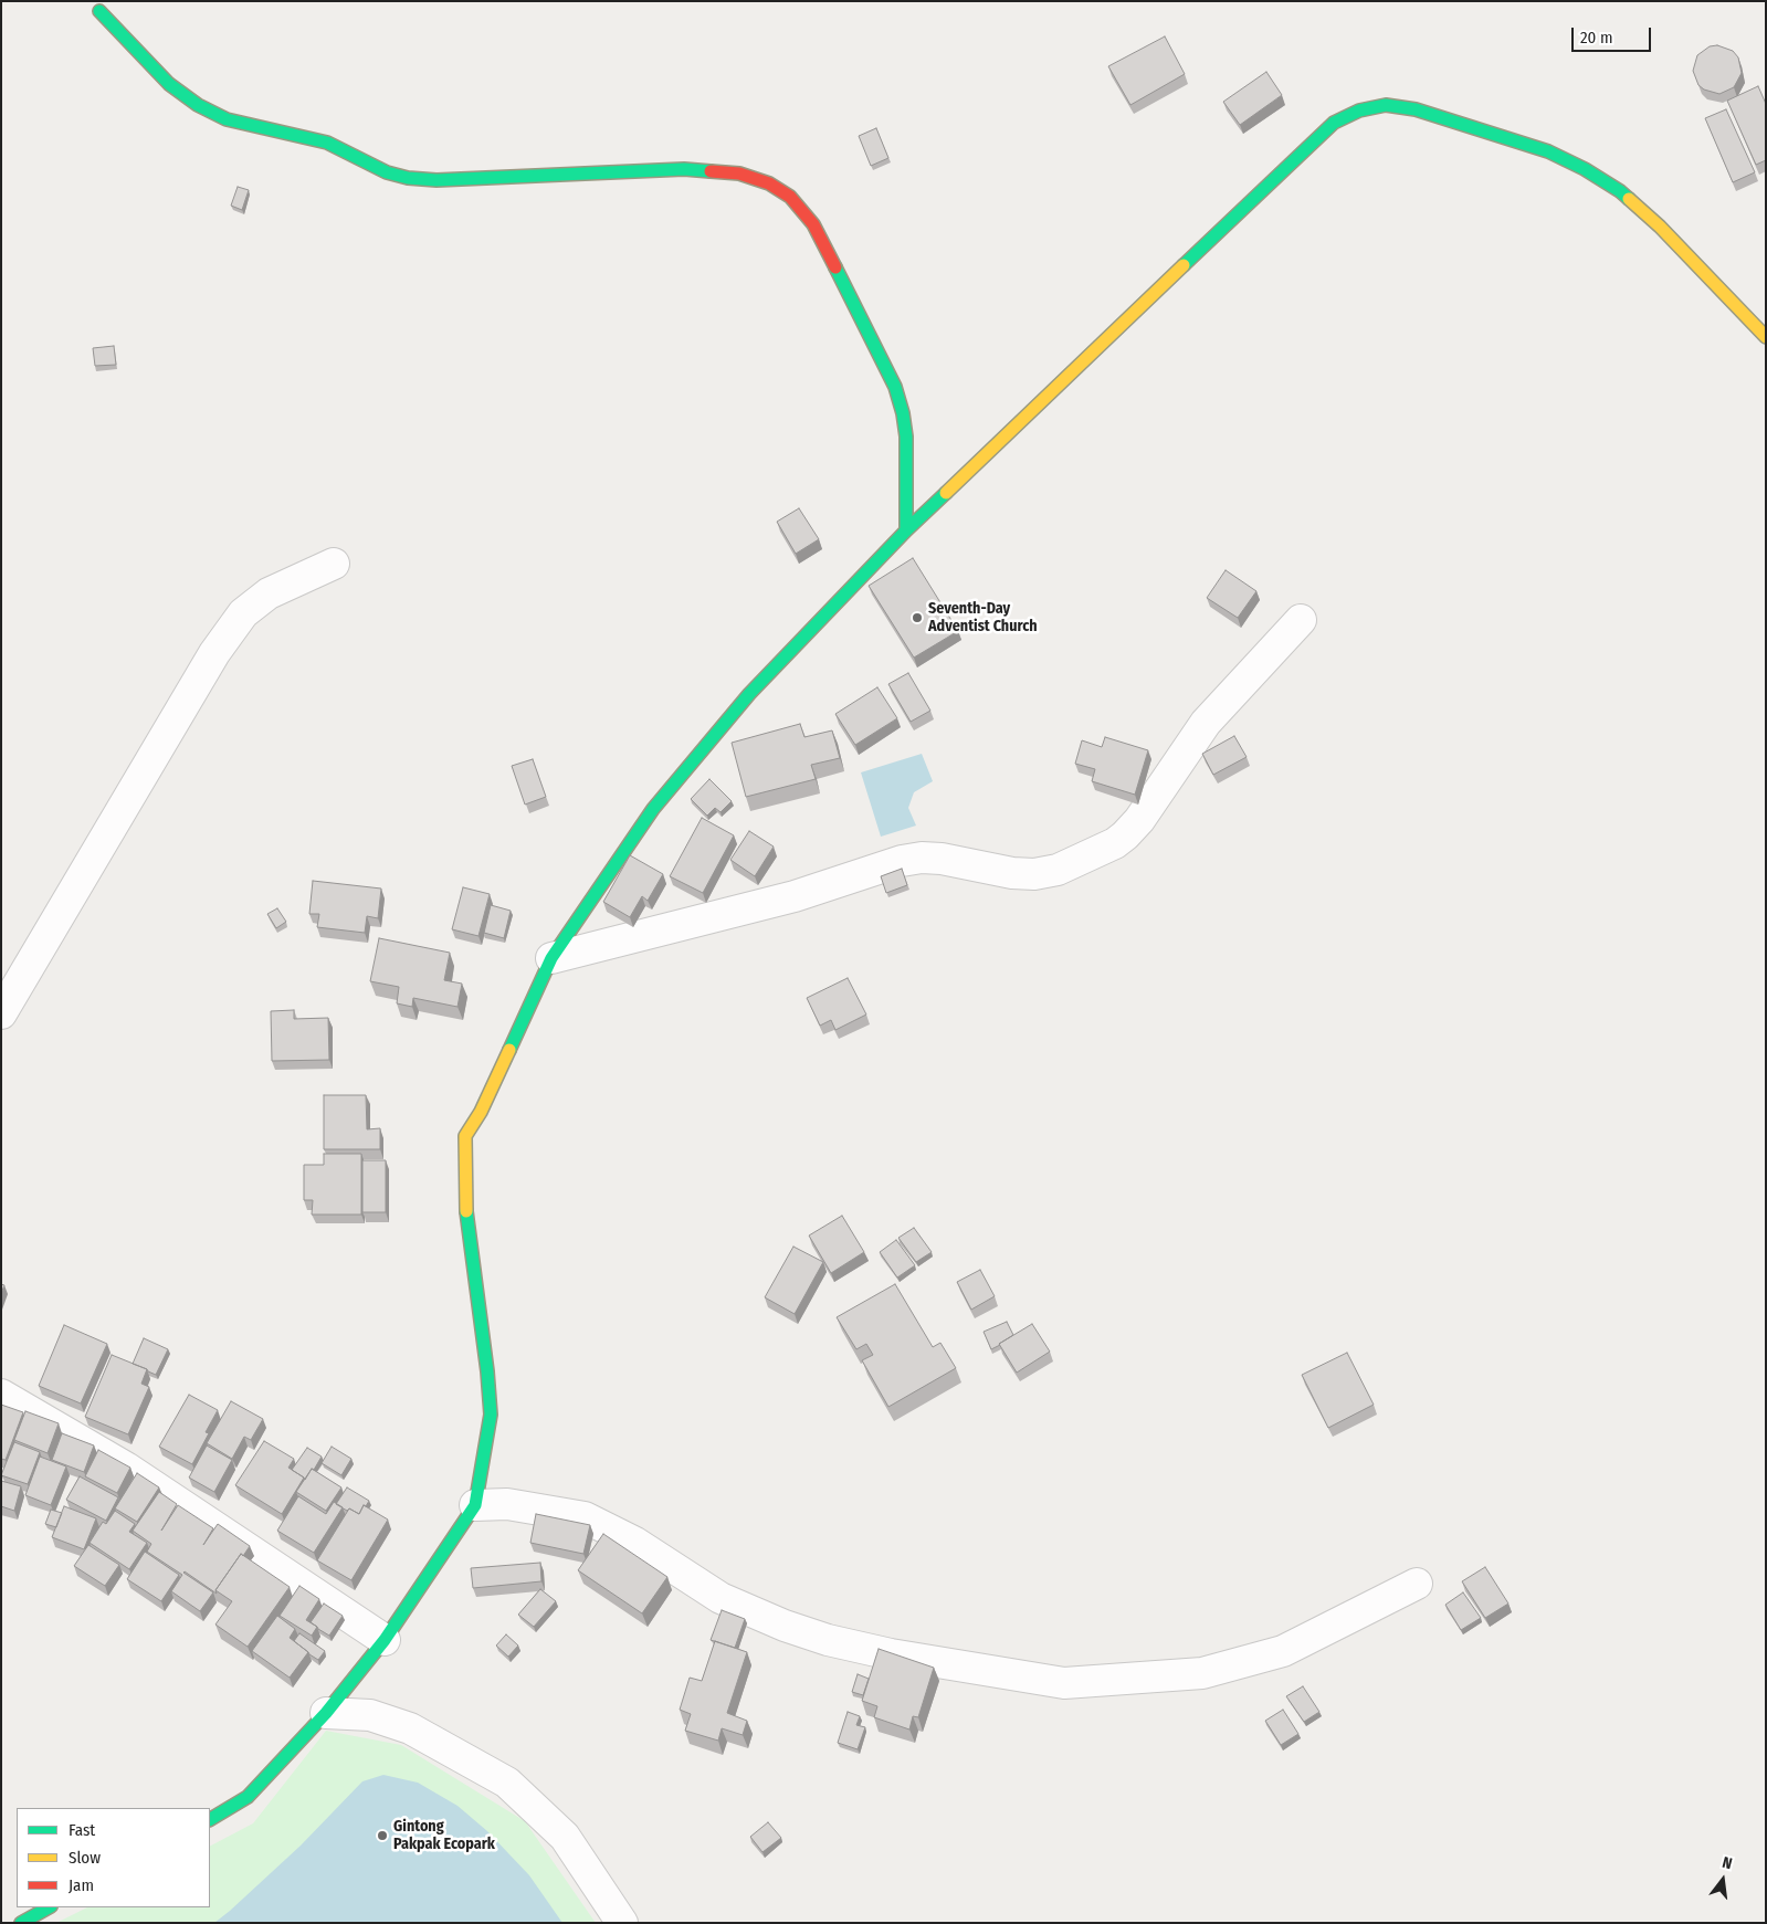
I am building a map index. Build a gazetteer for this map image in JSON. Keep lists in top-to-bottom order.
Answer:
{
  "places": ["Seventh-Day Adventist Church", "Gintong Pakpak Ecopark"],
  "legend": ["Fast", "Slow", "Jam"],
  "scale_bar": "20 m",
  "north": "top"
}
